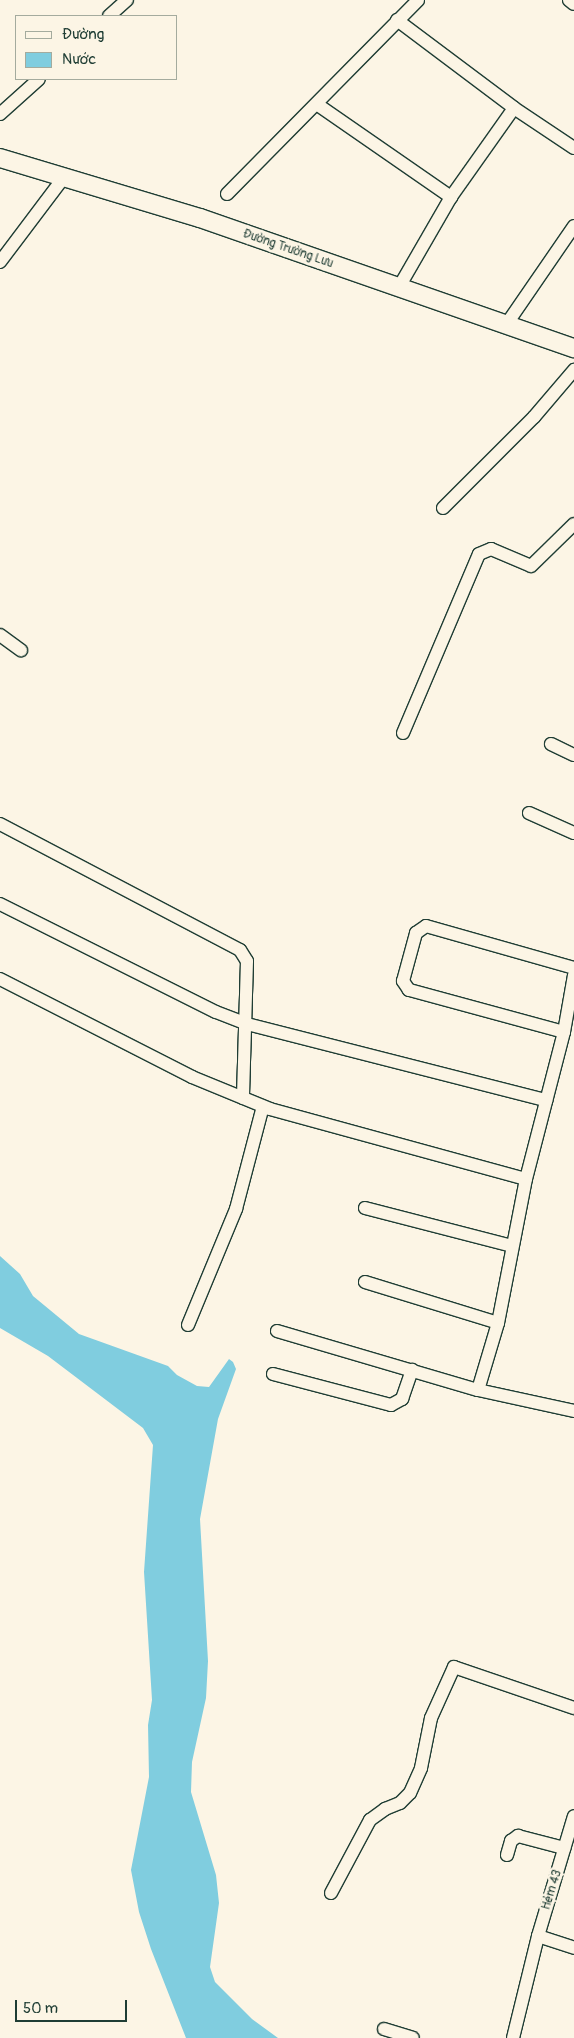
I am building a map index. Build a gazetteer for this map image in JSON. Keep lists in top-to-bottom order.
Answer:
{
  "streets": {
    "street": ["Đường Trường Lưu", "Hẻm 43"]
  },
  "legend": ["Đường", "Nước"],
  "scale_bar": "50 m"
}
